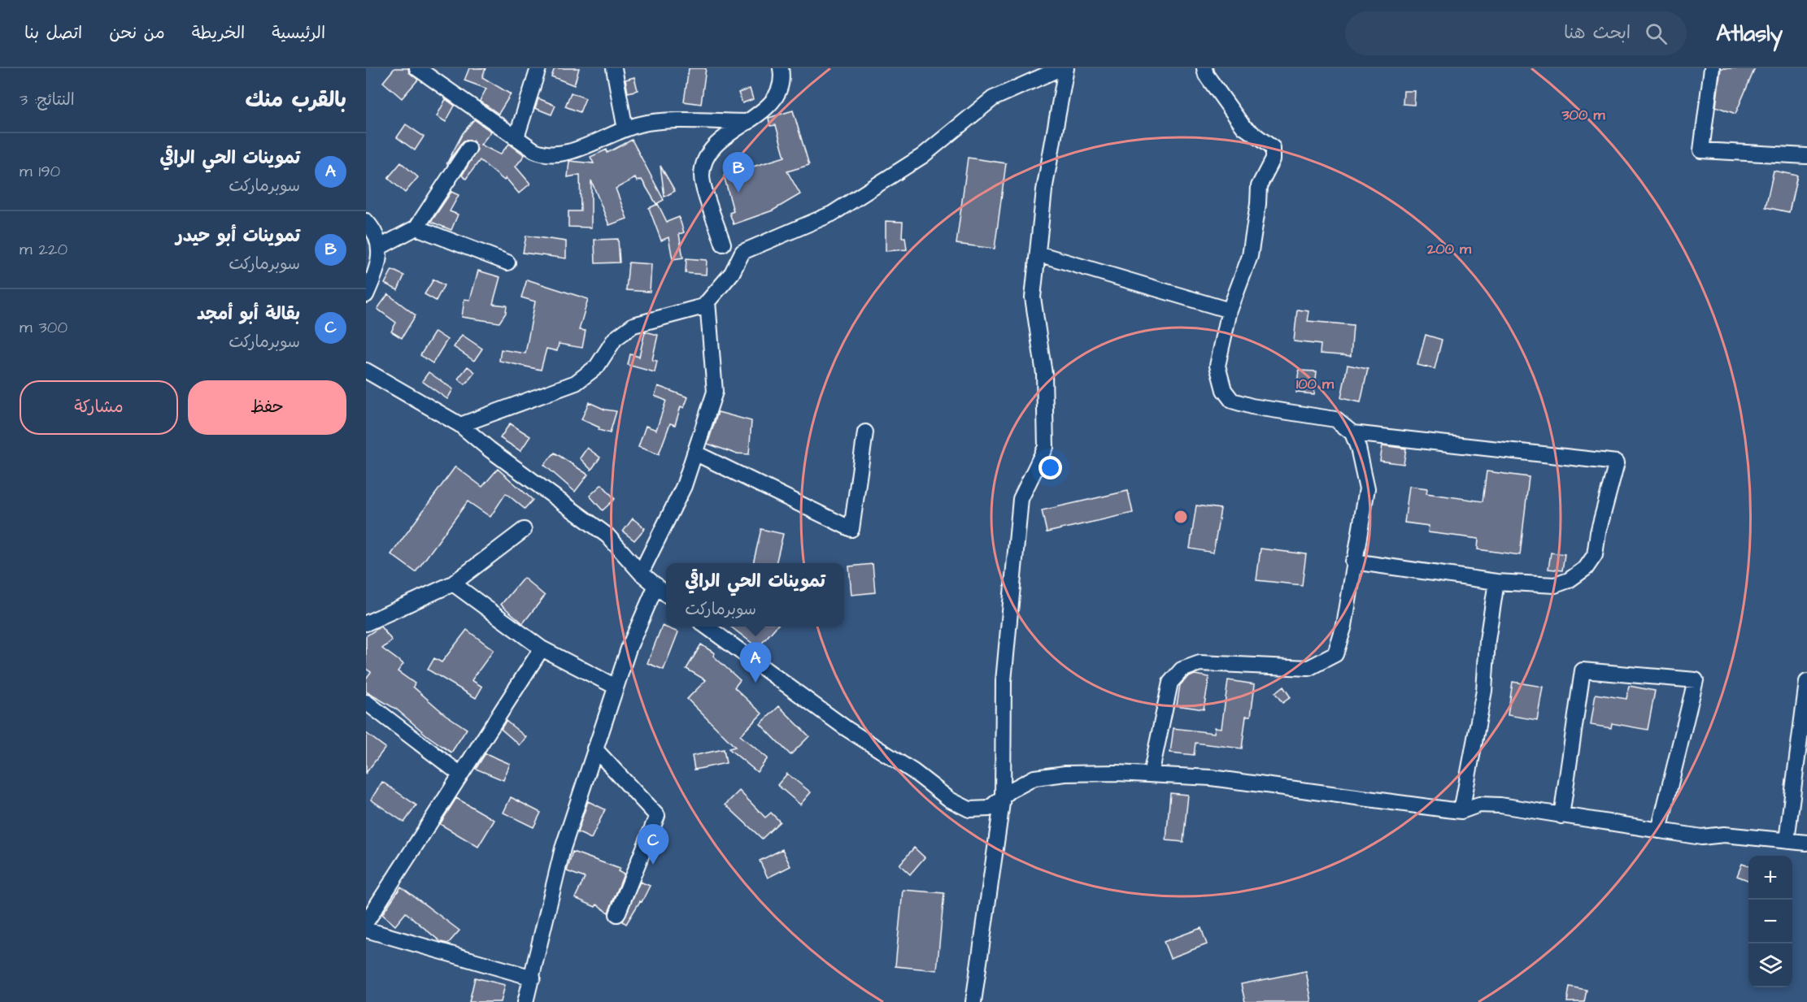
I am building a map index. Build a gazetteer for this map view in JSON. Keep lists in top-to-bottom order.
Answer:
{
  "page": {
    "header": "Atlasly",
    "search": "ابحث هنا",
    "nav": [
      "الرئيسية",
      "الخريطة",
      "من نحن",
      "اتصل بنا"
    ],
    "heading": ["بالقرب منك", "النتائج: 3"],
    "list": [
      {
        "mark": "A",
        "name": "تموينات الحي الراقي",
        "note": "سوبرماركت",
        "value": "190 m"
      },
      {
        "mark": "B",
        "name": "تموينات أبو حيدر",
        "note": "سوبرماركت",
        "value": "220 m"
      },
      {
        "mark": "C",
        "name": "بقالة أبو أمجد",
        "note": "سوبرماركت",
        "value": "300 m"
      }
    ],
    "pins": ["B", "A", "C"],
    "buttons": ["حفظ", "مشاركة"],
    "popup": ["تموينات الحي الراقي", "سوبرماركت"],
    "map_buttons": ["+", "−"]
  },
  "rings": ["300 m", "200 m", "100 m"]
}
